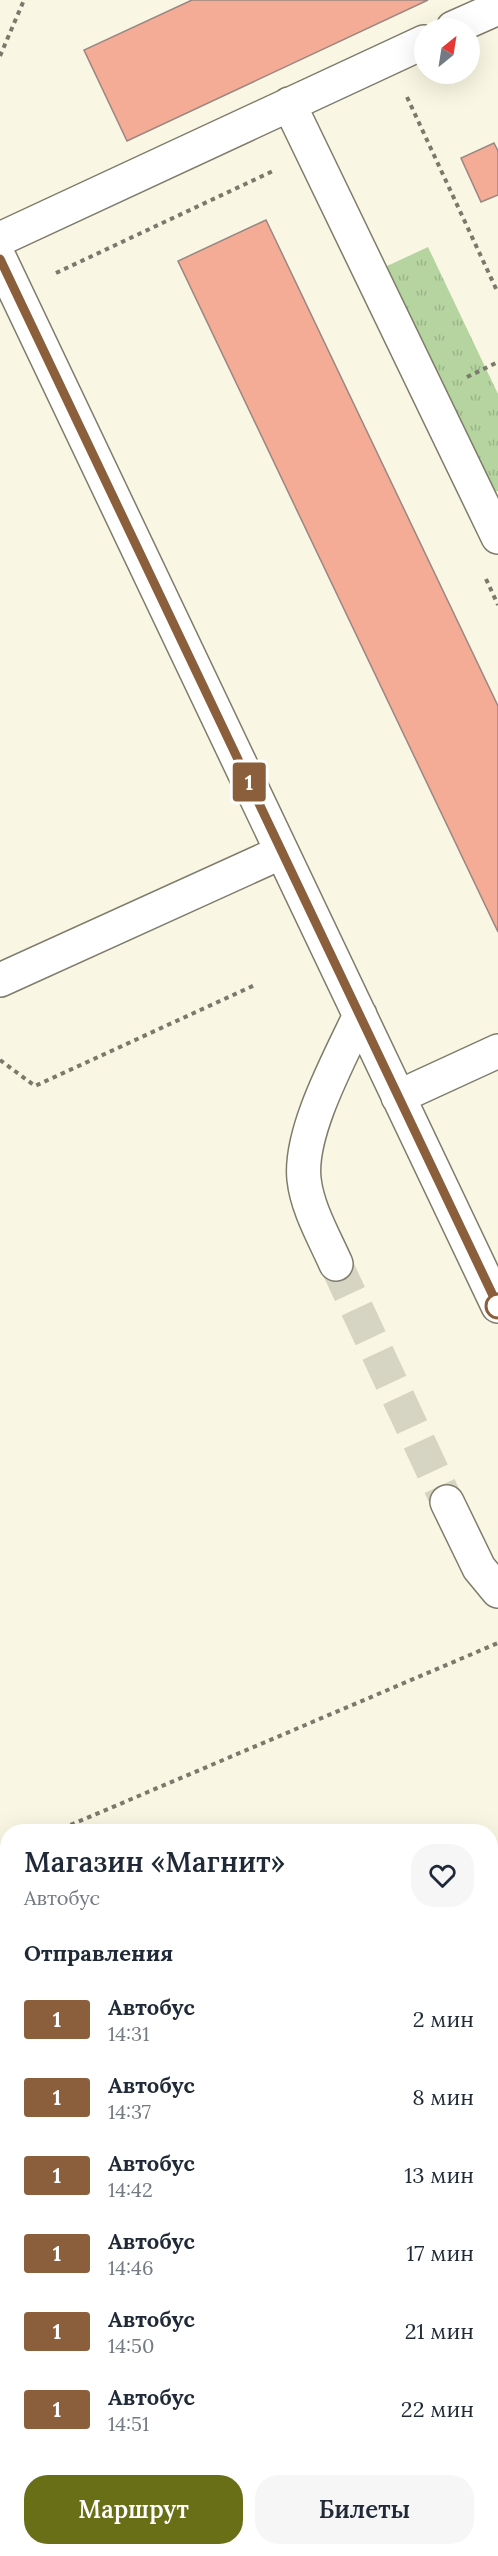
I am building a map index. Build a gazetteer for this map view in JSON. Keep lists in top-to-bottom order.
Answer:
{
  "lines": ["bus line 1"],
  "north": "top right",
  "page": {
    "on_map": "1",
    "heading": [
      ["Магазин «Магнит»", "Автобус"],
      "Отправления"
    ],
    "list": [
      {
        "mark": "1",
        "name": "Автобус",
        "note": "14:31",
        "value": "2 мин"
      },
      {
        "mark": "1",
        "name": "Автобус",
        "note": "14:37",
        "value": "8 мин"
      },
      {
        "mark": "1",
        "name": "Автобус",
        "note": "14:42",
        "value": "13 мин"
      },
      {
        "mark": "1",
        "name": "Автобус",
        "note": "14:46",
        "value": "17 мин"
      },
      {
        "mark": "1",
        "name": "Автобус",
        "note": "14:50",
        "value": "21 мин"
      },
      {
        "mark": "1",
        "name": "Автобус",
        "note": "14:51",
        "value": "22 мин"
      }
    ],
    "buttons": ["Маршрут", "Билеты"]
  }
}
